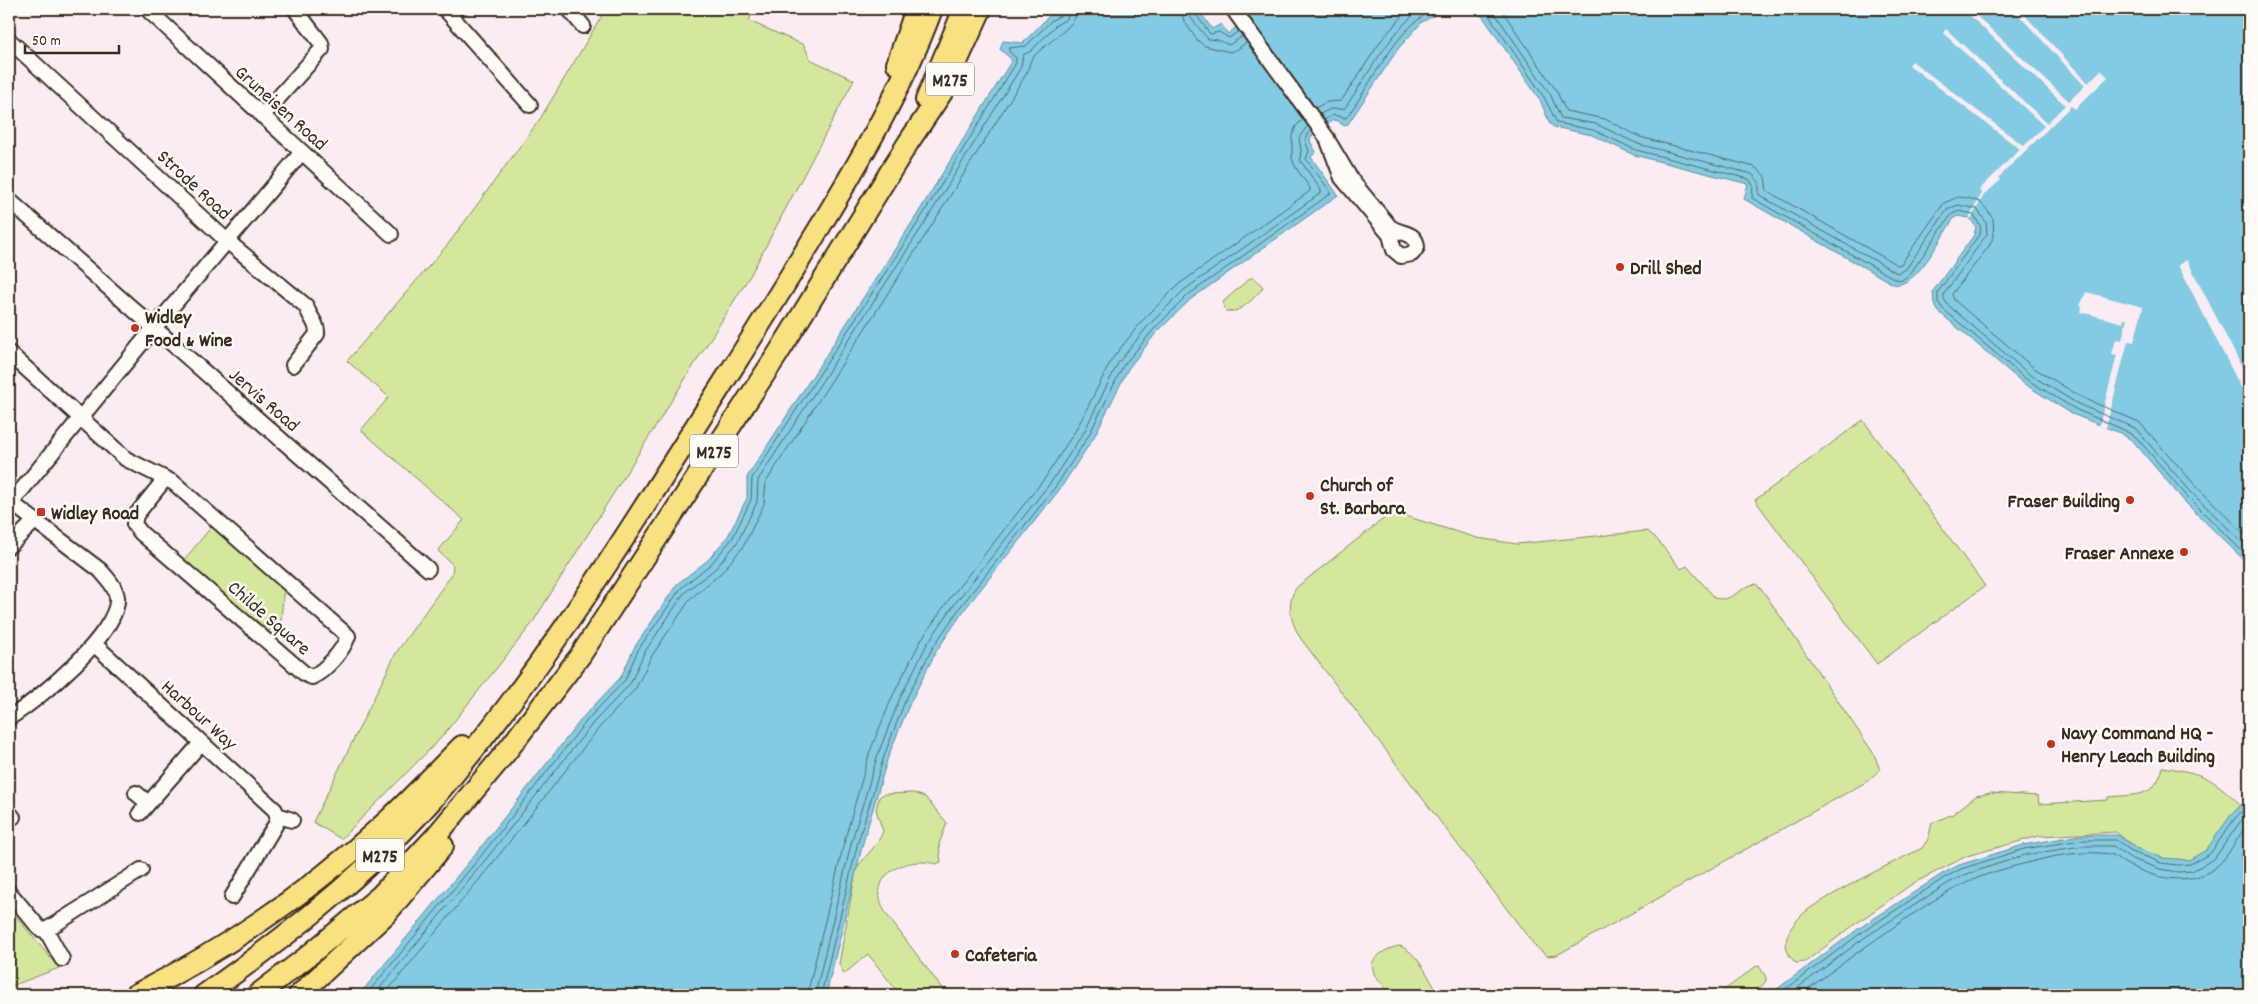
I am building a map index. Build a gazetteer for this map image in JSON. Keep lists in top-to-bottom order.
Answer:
{
  "streets": {
    "highway": ["M275"],
    "street": [
      "Gruneisen Road",
      "Strode Road",
      "Jervis Road",
      "Childe Square",
      "Harbour Way"
    ]
  },
  "places": {
    "other": [
      "Drill Shed",
      "Widley Food & Wine",
      "Church of St. Barbara",
      "Fraser Building",
      "Fraser Annexe",
      "Navy Command HQ - Henry Leach Building",
      "Cafeteria"
    ],
    "transit": ["Widley Road"]
  },
  "scale_bar": "50 m"
}
